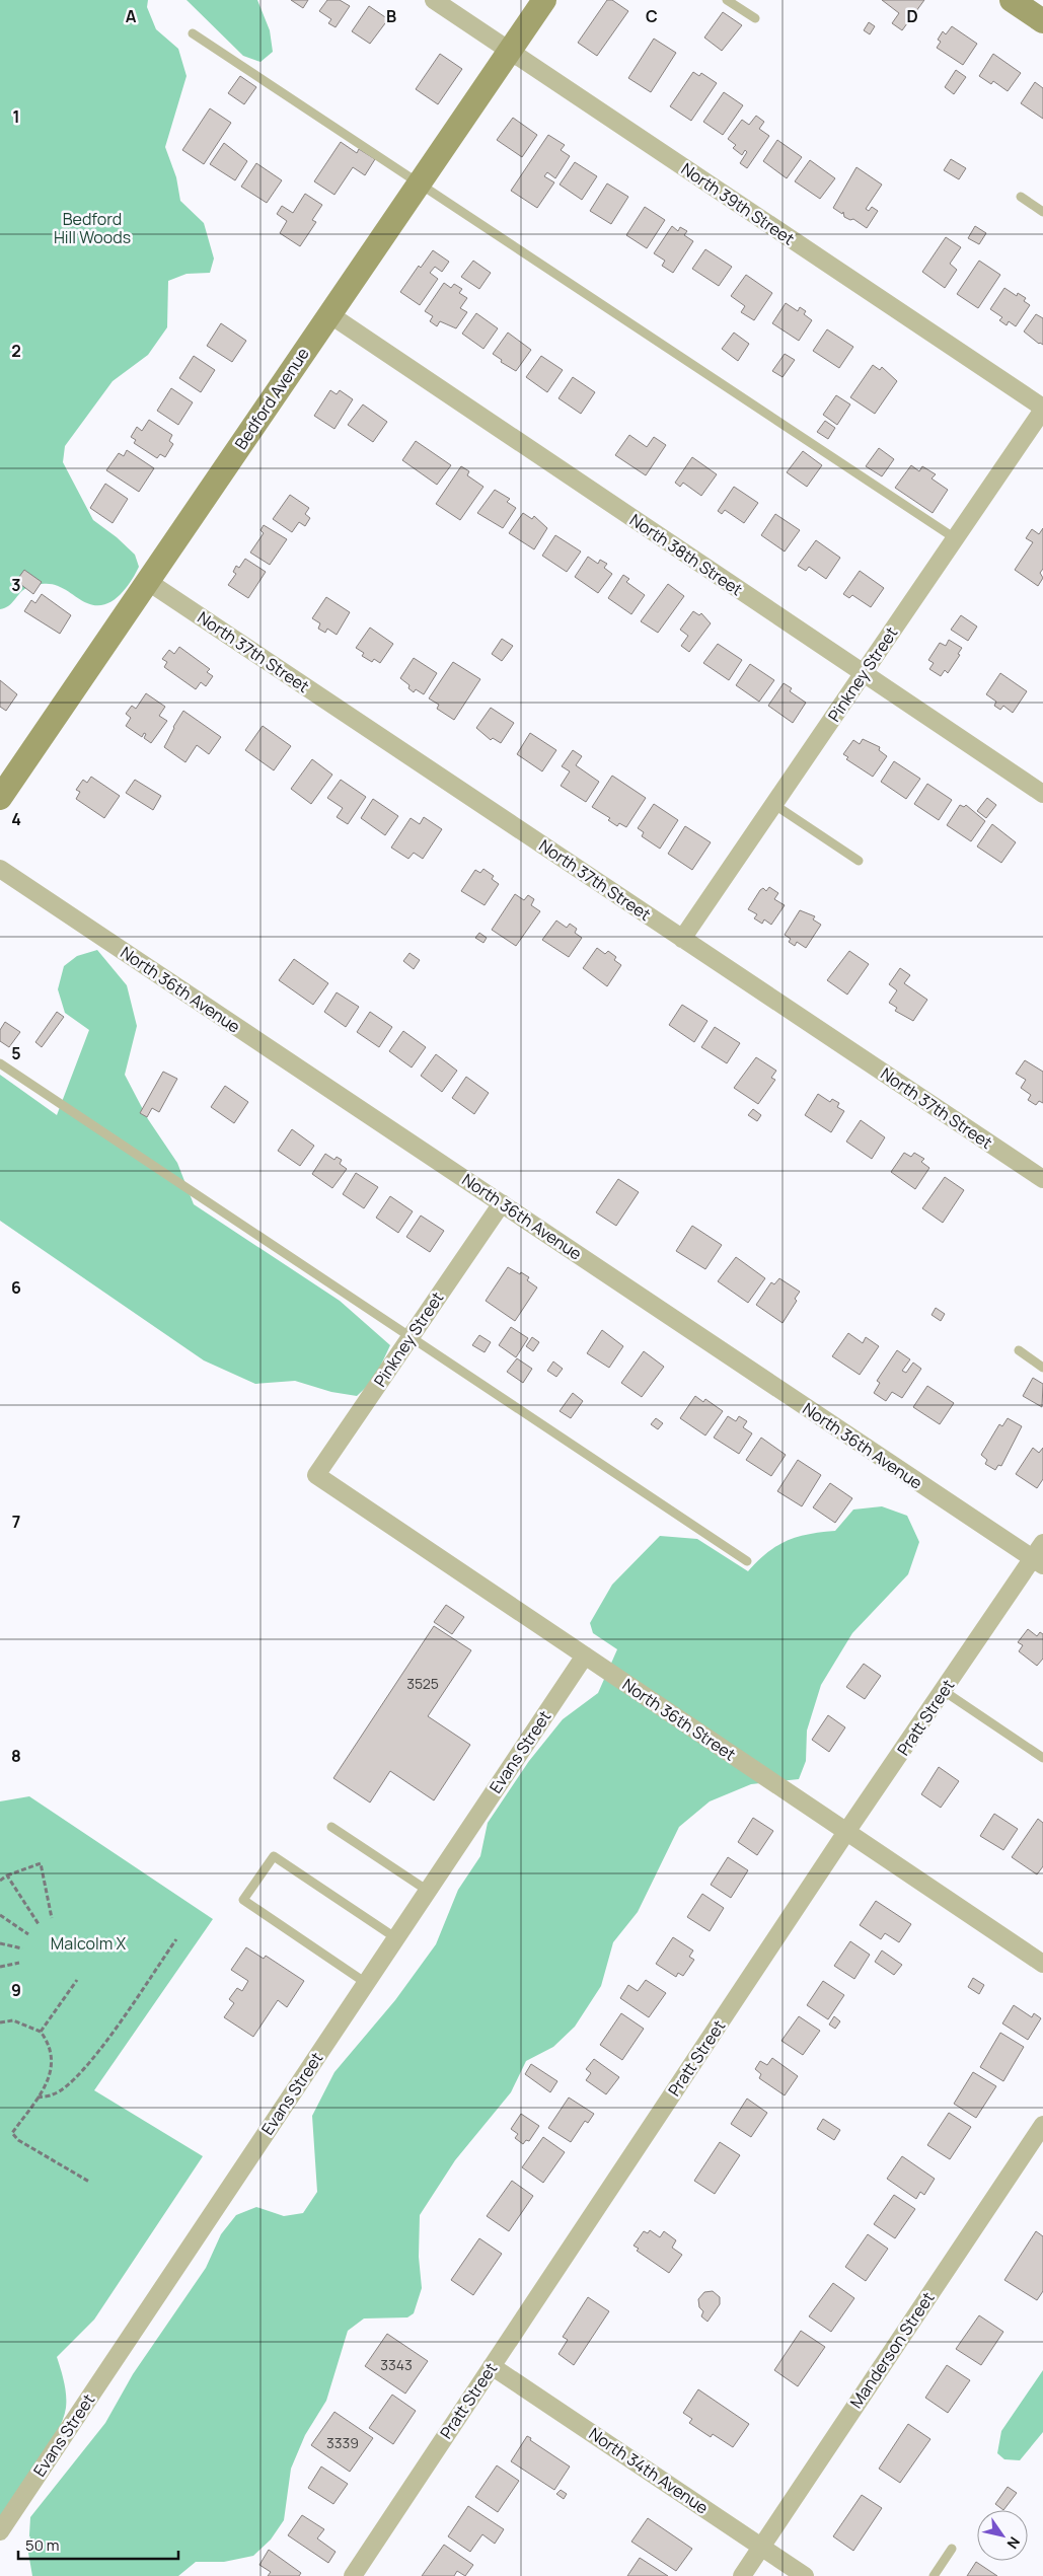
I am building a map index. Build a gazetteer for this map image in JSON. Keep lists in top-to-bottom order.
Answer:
{
  "streets": {
    "street": [
      "North 39th Street",
      "Bedford Avenue",
      "North 38th Street",
      "North 37th Street",
      "Pinkney Street",
      "North 36th Avenue",
      "Pratt Street",
      "North 36th Street",
      "Evans Street",
      "Manderson Street",
      "North 34th Avenue"
    ]
  },
  "crossings": [
    ["North 39th Street", "Bedford Avenue"],
    ["North 39th Street", "Pinkney Street"],
    ["Bedford Avenue", "North 38th Street"],
    ["Bedford Avenue", "North 37th Street"],
    ["North 38th Street", "Pinkney Street"],
    ["North 37th Street", "Pinkney Street"],
    ["Pinkney Street", "North 36th Avenue"],
    ["Pinkney Street", "North 36th Street"],
    ["North 36th Avenue", "Pratt Street"],
    ["Pratt Street", "North 36th Street"],
    ["Pratt Street", "North 34th Avenue"],
    ["North 36th Street", "Evans Street"],
    ["Manderson Street", "North 34th Avenue"]
  ],
  "parks": ["Bedford Hill Woods", "Malcolm X"],
  "house_numbers": ["3525", "3343", "3339"],
  "scale_bar": "50 m",
  "north": "bottom right",
  "grid": {
    "columns": [
      "A",
      "B",
      "C",
      "D"
    ],
    "rows": [
      "1",
      "2",
      "3",
      "4",
      "5",
      "6",
      "7",
      "8",
      "9"
    ]
  }
}
